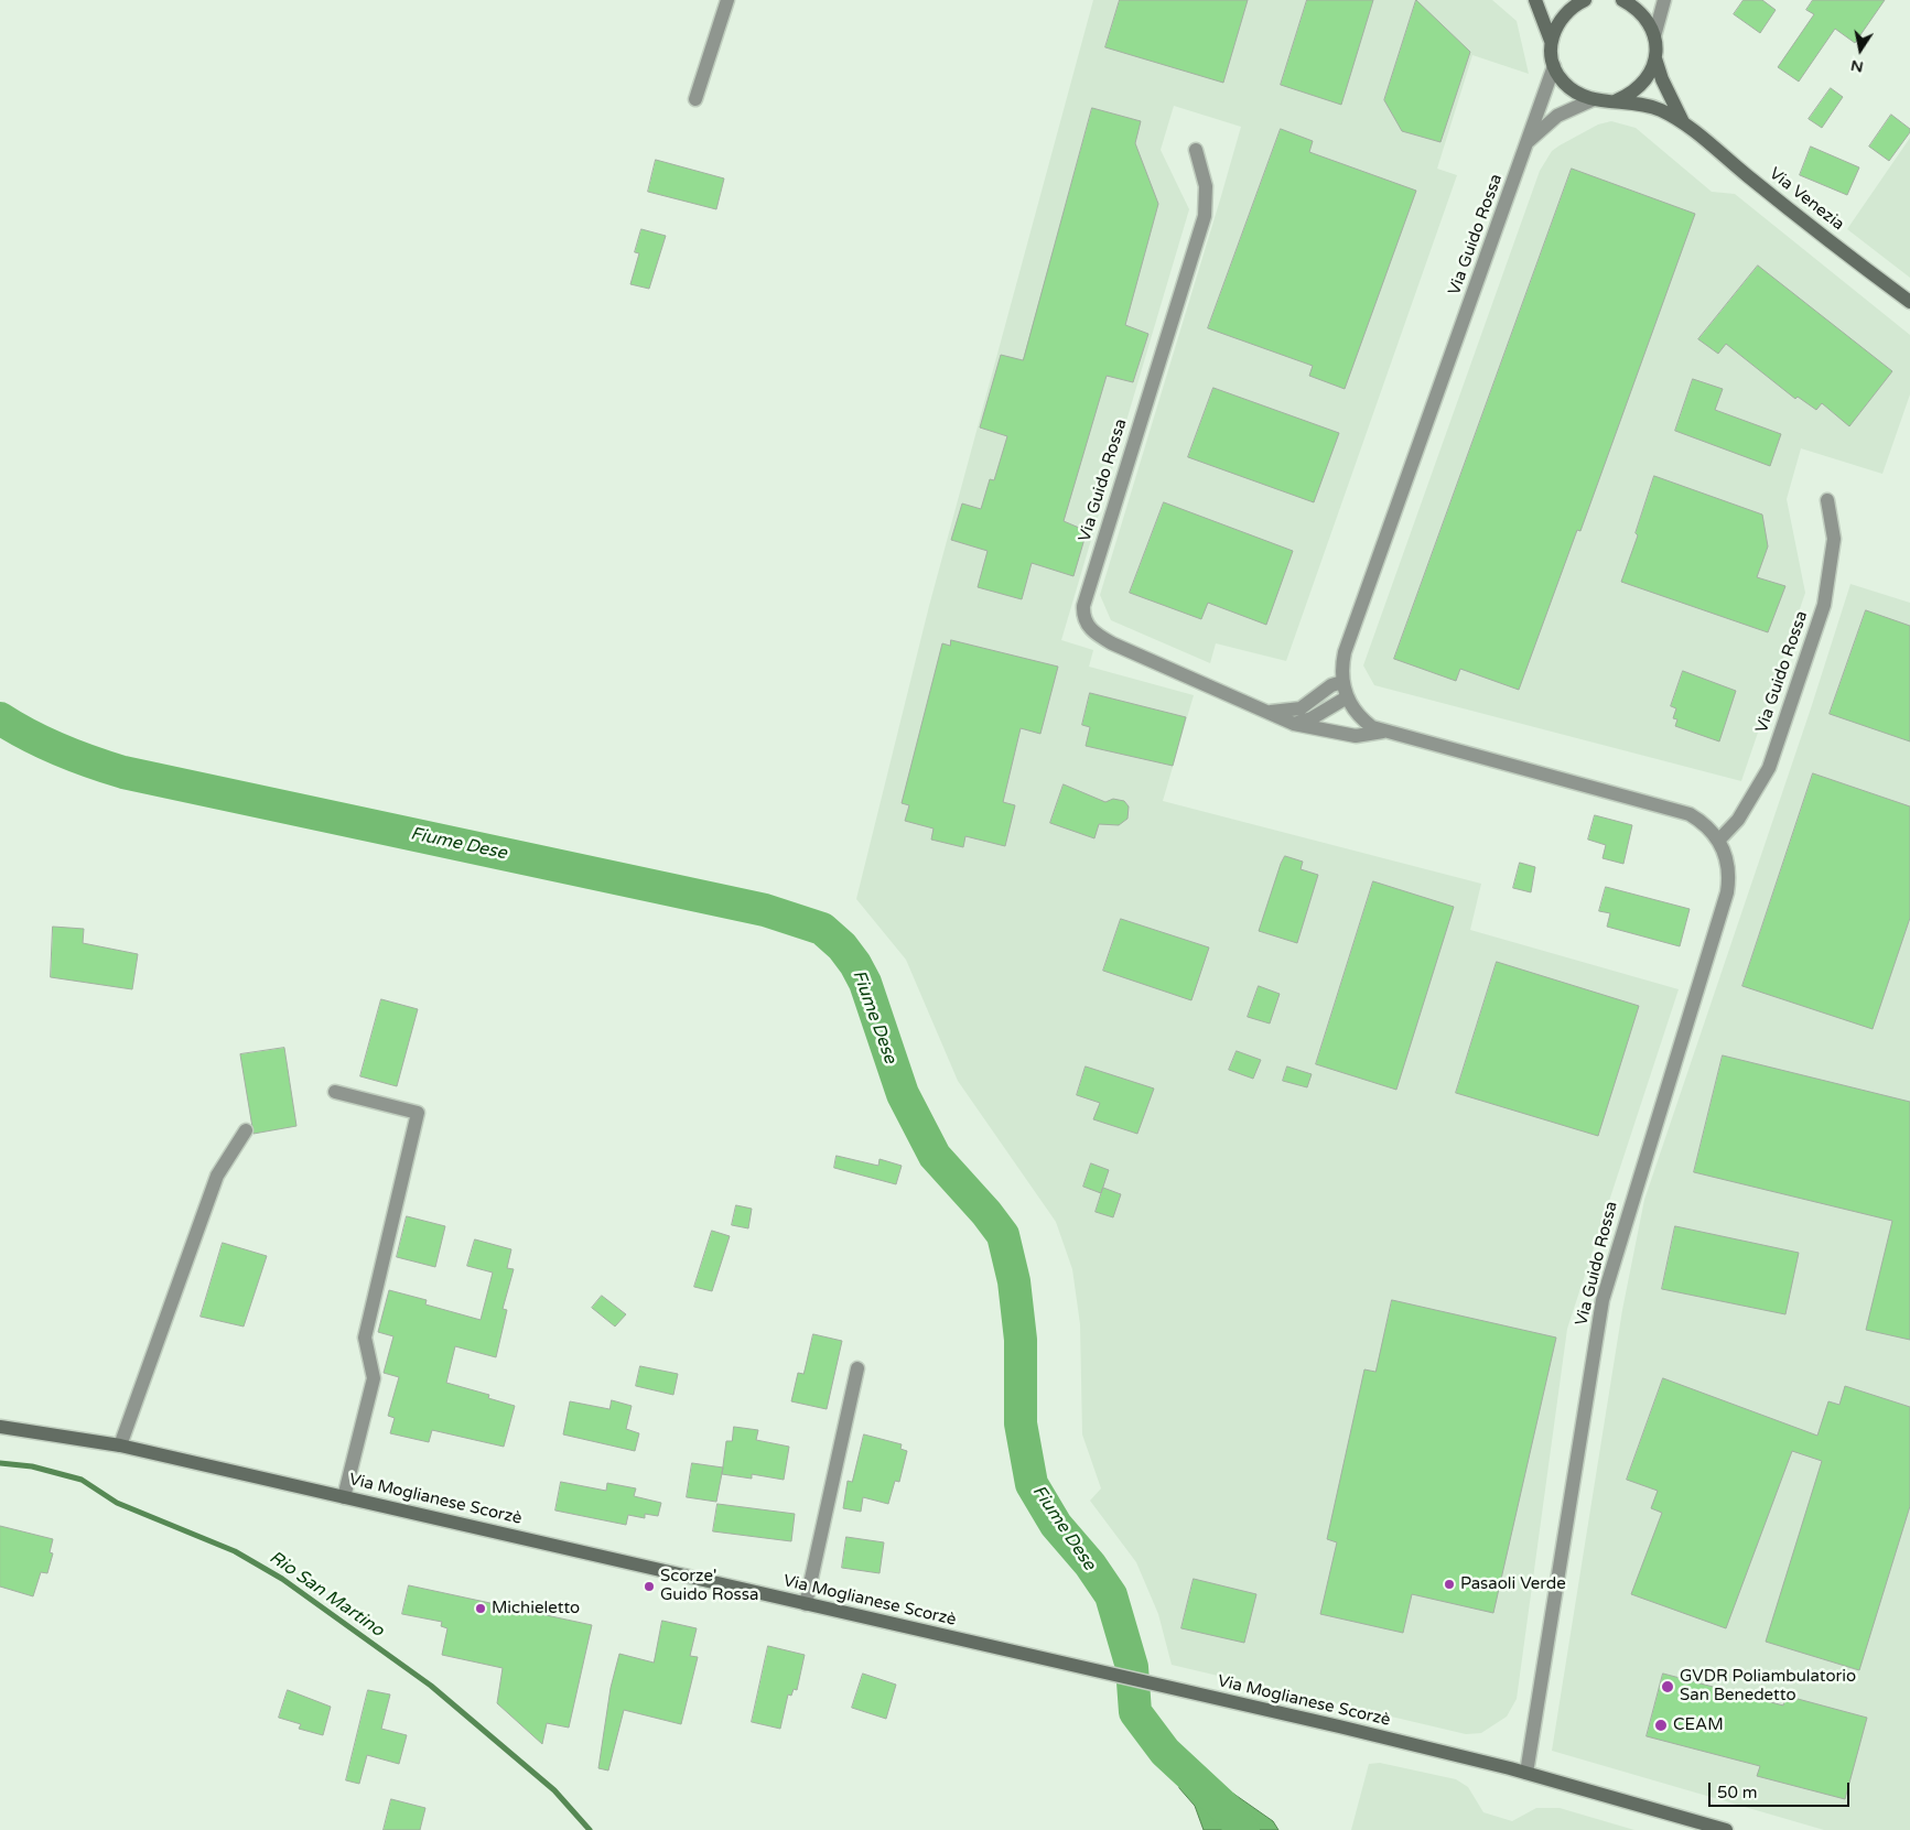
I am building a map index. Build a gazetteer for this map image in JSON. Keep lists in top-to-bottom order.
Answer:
{
  "streets": {
    "main road": ["Via Venezia", "Via Moglianese Scorzè"],
    "street": ["Via Guido Rossa"]
  },
  "crossings": [
    ["Via Venezia", "Via Guido Rossa"],
    ["Via Guido Rossa", "Via Moglianese Scorzè"]
  ],
  "water": ["Fiume Dese", "Rio San Martino"],
  "places": [
    "Pasaoli Verde",
    "Scorze' Guido Rossa",
    "Michieletto",
    "GVDR Poliambulatorio San Benedetto",
    "CEAM"
  ],
  "scale_bar": "50 m",
  "north": "bottom"
}
